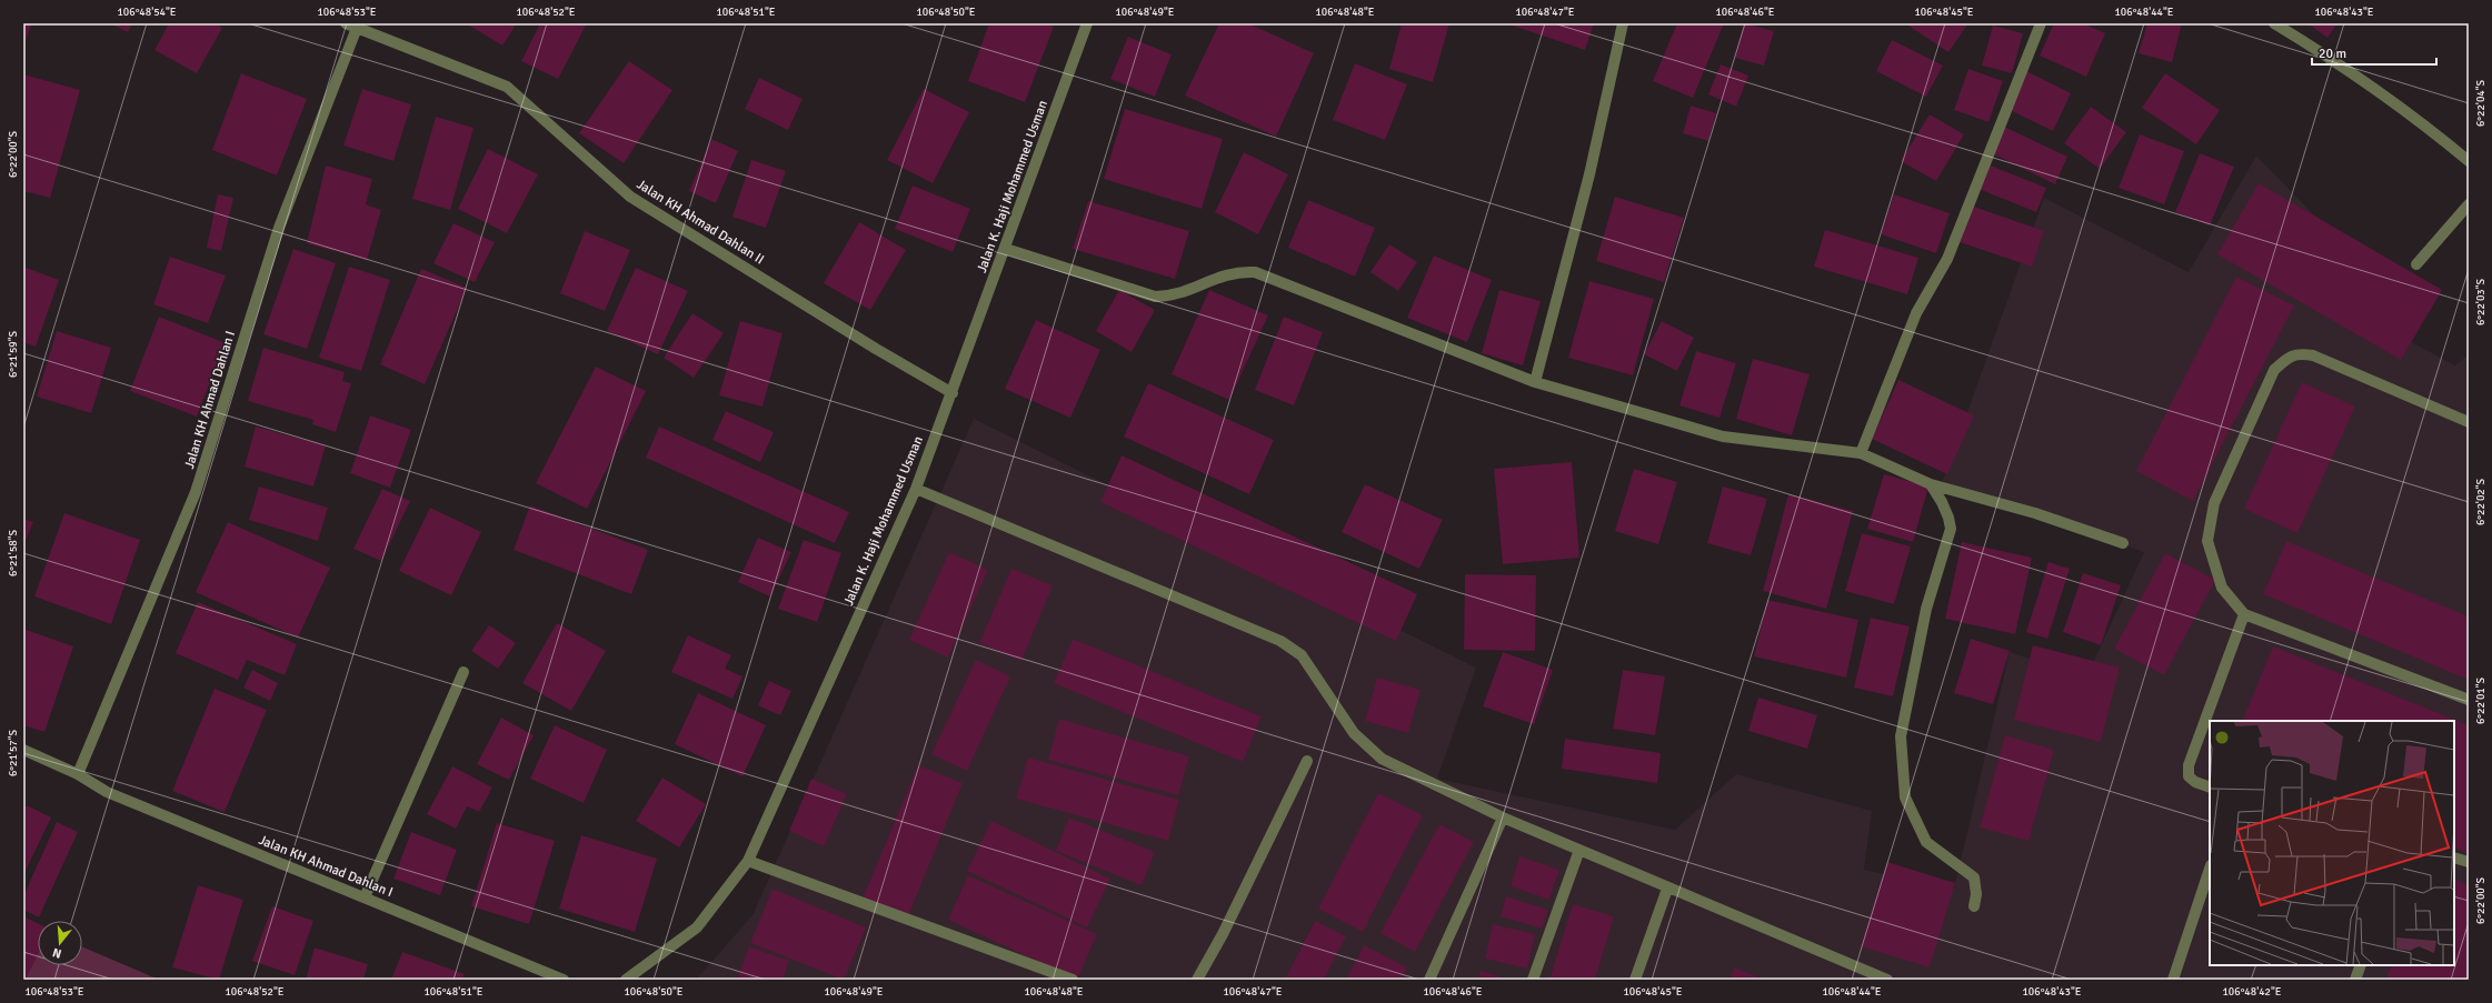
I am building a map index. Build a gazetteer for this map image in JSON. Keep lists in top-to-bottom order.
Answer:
{
  "streets": {
    "street": ["Jalan K. Haji Mohammed Usman", "Jalan KH Ahmad Dahlan II", "Jalan KH Ahmad Dahlan I"]
  },
  "crossings": [
    ["Jalan K. Haji Mohammed Usman", "Jalan KH Ahmad Dahlan II"],
    ["Jalan KH Ahmad Dahlan II", "Jalan KH Ahmad Dahlan I"]
  ],
  "scale_bar": "20 m",
  "north": "bottom",
  "coordinates": [
    "106°48'54\"E",
    "106°48'53\"E",
    "106°48'52\"E",
    "106°48'51\"E",
    "106°48'50\"E",
    "106°48'49\"E",
    "106°48'48\"E",
    "106°48'47\"E",
    "106°48'46\"E",
    "106°48'45\"E",
    "106°48'44\"E",
    "106°48'43\"E",
    "6°22'04\"S",
    "6°22'00\"S",
    "6°22'03\"S",
    "6°21'59\"S",
    "6°22'02\"S",
    "6°21'58\"S",
    "6°22'01\"S",
    "6°21'57\"S",
    "106°48'42\"E"
  ]
}
